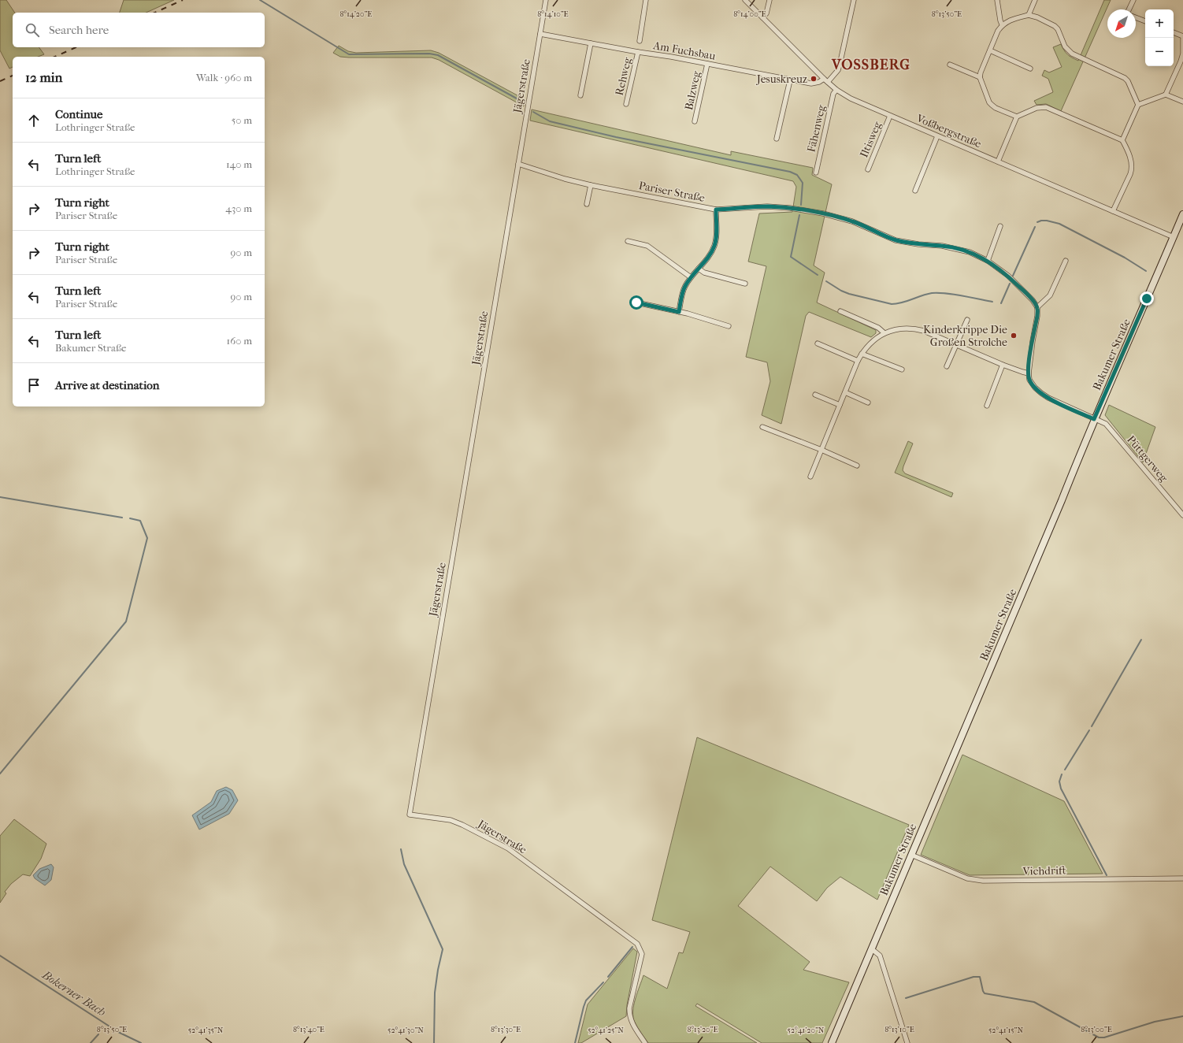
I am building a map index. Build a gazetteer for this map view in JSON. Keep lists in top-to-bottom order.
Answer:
{
  "streets": {
    "main road": ["Bakumer Straße"],
    "street": [
      "Am Fuchsbau",
      "Rehweg",
      "Jägerstraße",
      "Balzweg",
      "Fähenweg",
      "Voßbergstraße",
      "Iltisweg",
      "Pariser Straße",
      "Püttgerweg",
      "Viehdrift"
    ]
  },
  "crossings": [
    ["Am Fuchsbau", "Rehweg"],
    ["Am Fuchsbau", "Jägerstraße"],
    ["Am Fuchsbau", "Balzweg"],
    ["Am Fuchsbau", "Voßbergstraße"],
    ["Jägerstraße", "Pariser Straße"],
    ["Fähenweg", "Voßbergstraße"],
    ["Voßbergstraße", "Iltisweg"],
    ["Voßbergstraße", "Bakumer Straße"],
    ["Bakumer Straße", "Püttgerweg"],
    ["Bakumer Straße", "Viehdrift"]
  ],
  "districts": ["VOSSBERG"],
  "water": ["Bokerner Bach"],
  "places": ["Jesuskreuz", "Kinderkrippe Die Großen Strolche"],
  "north": "bottom left",
  "page": {
    "map_buttons": ["+", "−"],
    "search": "Search here",
    "heading": ["12 min", "Walk · 960 m"],
    "list": [
      ["Continue", "Lothringer Straße", "50 m"],
      ["Turn left", "Lothringer Straße", "140 m"],
      ["Turn right", "Pariser Straße", "430 m"],
      ["Turn right", "Pariser Straße", "90 m"],
      ["Turn left", "Pariser Straße", "90 m"],
      ["Turn left", "Bakumer Straße", "160 m"],
      "Arrive at destination"
    ]
  },
  "coordinates": [
    "8°14'20\"E",
    "8°14'10\"E",
    "8°14'00\"E",
    "8°13'50\"E",
    "8°13'40\"E",
    "8°13'30\"E",
    "8°13'20\"E",
    "8°13'10\"E",
    "8°13'00\"E",
    "52°41'35\"N",
    "52°41'30\"N",
    "52°41'25\"N",
    "52°41'20\"N",
    "52°41'15\"N"
  ]
}
